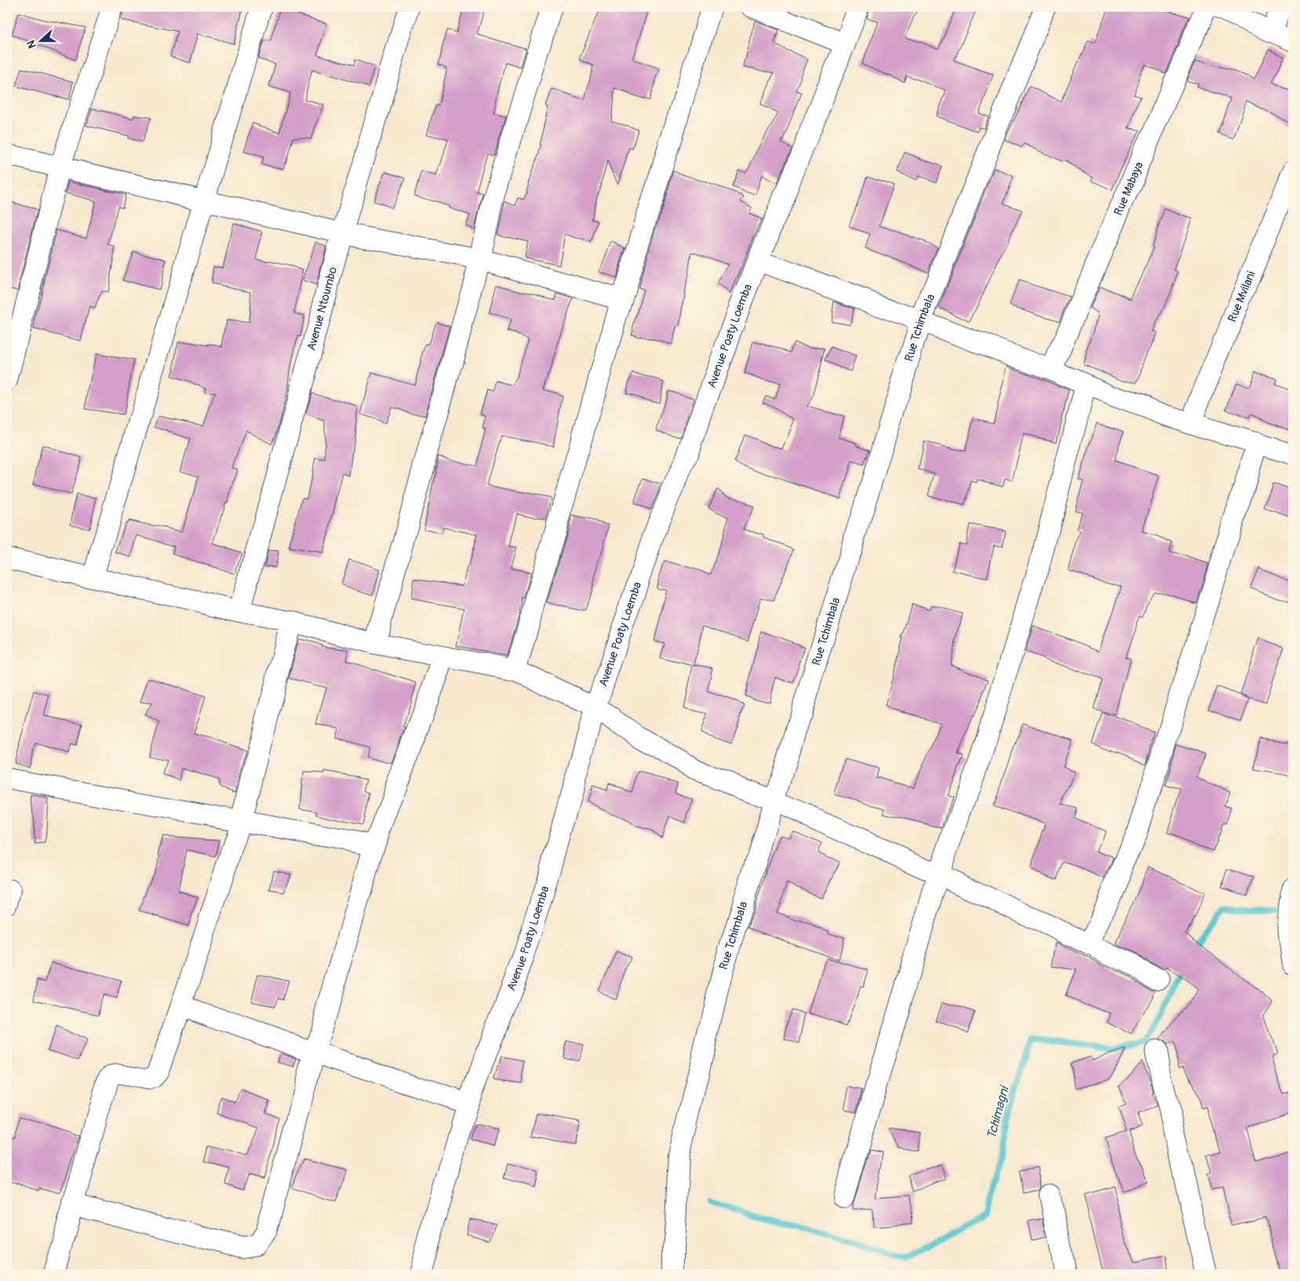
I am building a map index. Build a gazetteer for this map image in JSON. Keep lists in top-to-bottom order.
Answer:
{
  "streets": {
    "street": [
      "Rue Mabaya",
      "Rue Mvilani",
      "Avenue Ntoumbo",
      "Rue Tchimbala",
      "Avenue Poaty Loemba"
    ]
  },
  "water": ["Tchimagni"],
  "north": "left"
}
